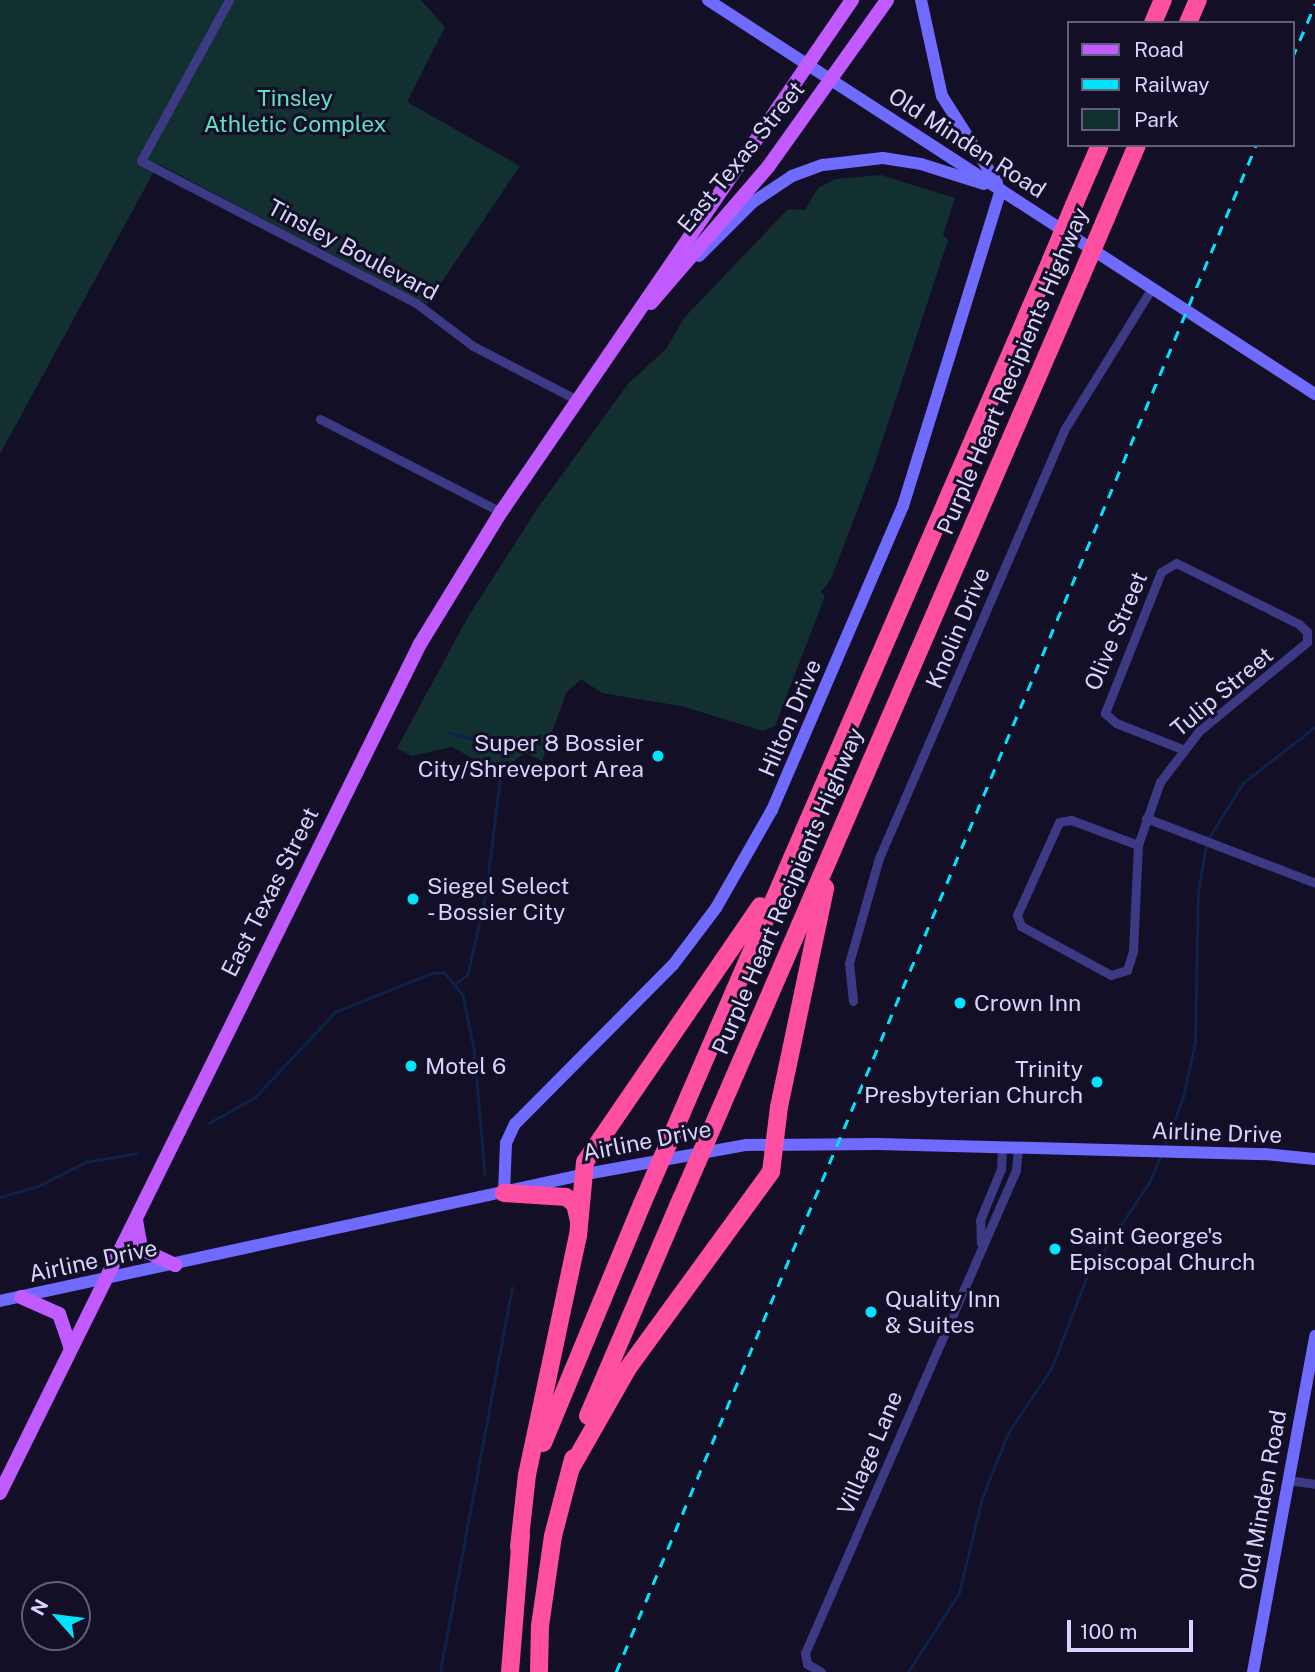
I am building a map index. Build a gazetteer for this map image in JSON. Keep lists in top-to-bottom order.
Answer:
{
  "streets": {
    "highway": ["Purple Heart Recipients Highway"],
    "main road": [
      "Old Minden Road",
      "East Texas Street",
      "Hilton Drive",
      "Airline Drive"
    ],
    "street": [
      "Tinsley Boulevard",
      "Knolin Drive",
      "Olive Street",
      "Tulip Street",
      "Village Lane"
    ]
  },
  "crossings": [
    ["Old Minden Road", "East Texas Street"],
    ["Old Minden Road", "Knolin Drive"],
    ["Old Minden Road", "Hilton Drive"],
    ["East Texas Street", "Tinsley Boulevard"],
    ["East Texas Street", "Airline Drive"],
    ["Olive Street", "Tulip Street"],
    ["Hilton Drive", "Airline Drive"],
    ["Airline Drive", "Village Lane"]
  ],
  "parks": ["Tinsley Athletic Complex"],
  "places": [
    "Super 8 Bossier City/Shreveport Area",
    "Siegel Select - Bossier City",
    "Crown Inn",
    "Motel 6",
    "Trinity Presbyterian Church",
    "Saint George's Episcopal Church",
    "Quality Inn & Suites"
  ],
  "legend": ["Road", "Railway", "Park"],
  "scale_bar": "100 m",
  "north": "top left"
}
